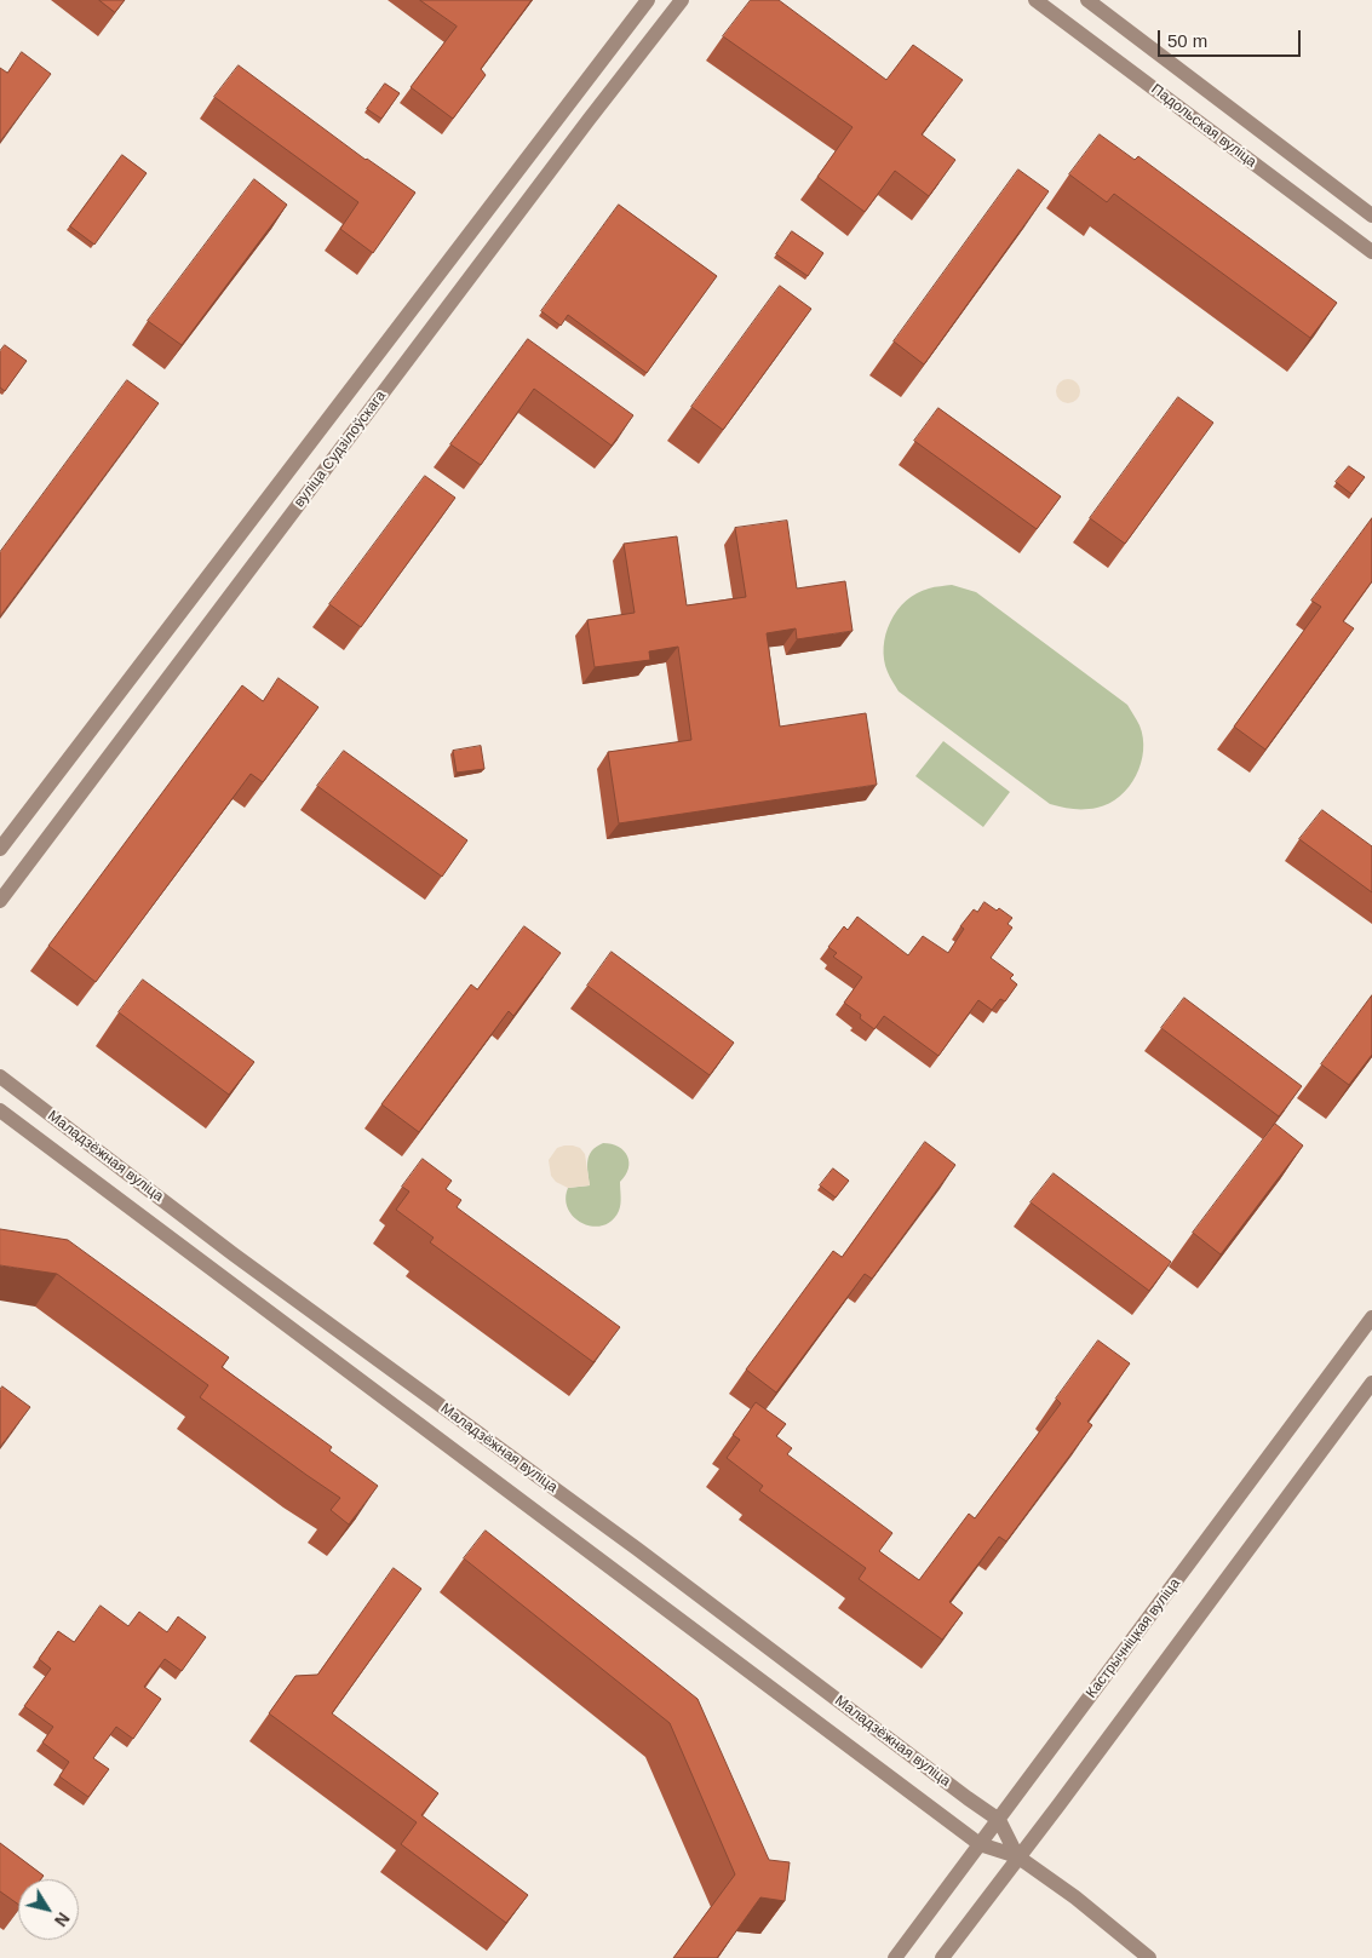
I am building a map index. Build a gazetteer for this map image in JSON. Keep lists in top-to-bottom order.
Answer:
{
  "streets": {
    "main road": [
      "Падольская вуліца",
      "вуліца Судзілоўскага",
      "Маладзёжная вуліца",
      "Кастрычніцкая вуліца"
    ]
  },
  "crossings": [
    ["Маладзёжная вуліца", "Кастрычніцкая вуліца"]
  ],
  "scale_bar": "50 m",
  "north": "bottom right"
}
